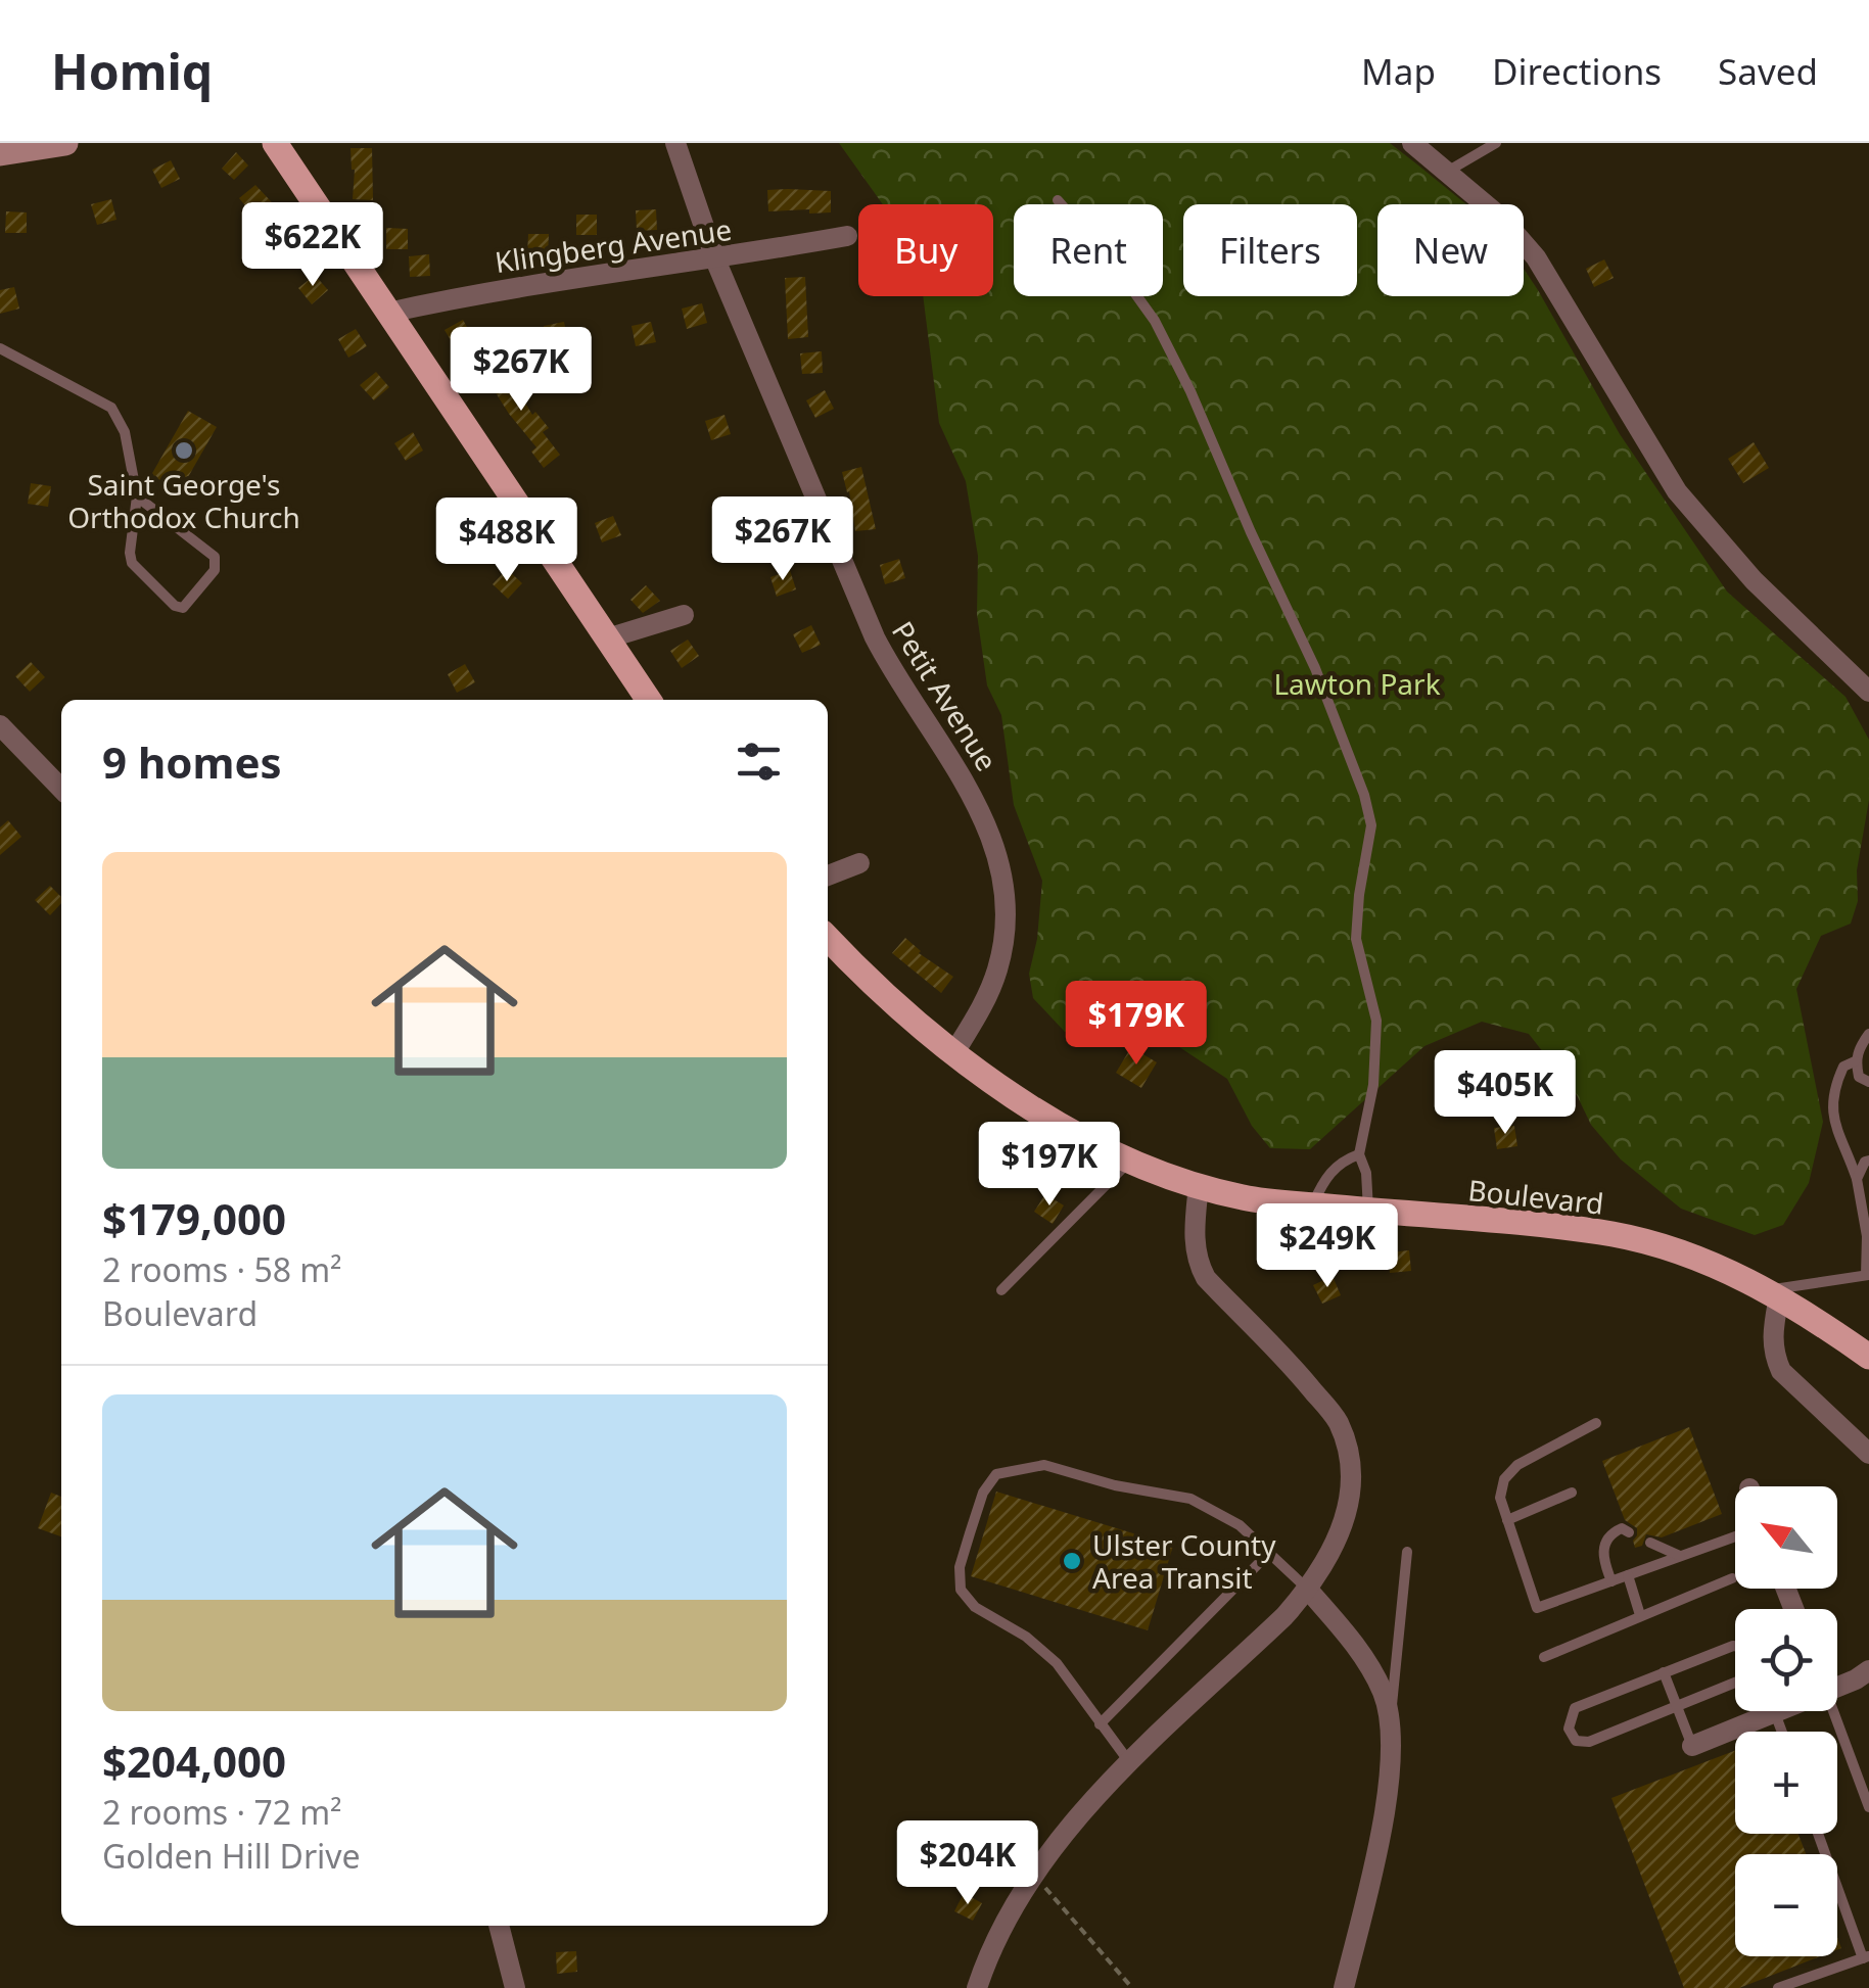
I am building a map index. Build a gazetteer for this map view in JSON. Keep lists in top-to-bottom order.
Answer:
{
  "streets": {
    "main road": ["Boulevard"],
    "street": ["Klingberg Avenue", "Petit Avenue"]
  },
  "crossings": [
    ["Klingberg Avenue", "Petit Avenue"],
    ["Petit Avenue", "Boulevard"]
  ],
  "parks": ["Lawton Park"],
  "places": ["Saint George's Orthodox Church", "Ulster County Area Transit"],
  "north": "top left",
  "page": {
    "header": "Homiq",
    "nav": ["Map", "Directions", "Saved"],
    "price": [
      "$622K",
      "$267K",
      "$267K",
      "$488K",
      "$179K",
      "$405K",
      "$197K",
      "$249K",
      "$204K"
    ],
    "chip": [
      "Buy",
      "Rent",
      "Filters",
      "New"
    ],
    "heading": "9 homes",
    "list": [
      {
        "name": "$179,000",
        "note": "2 rooms · 58 m² · Boulevard"
      },
      {
        "name": "$204,000",
        "note": "2 rooms · 72 m² · Golden Hill Drive"
      }
    ],
    "map_buttons": ["+", "−"]
  }
}
